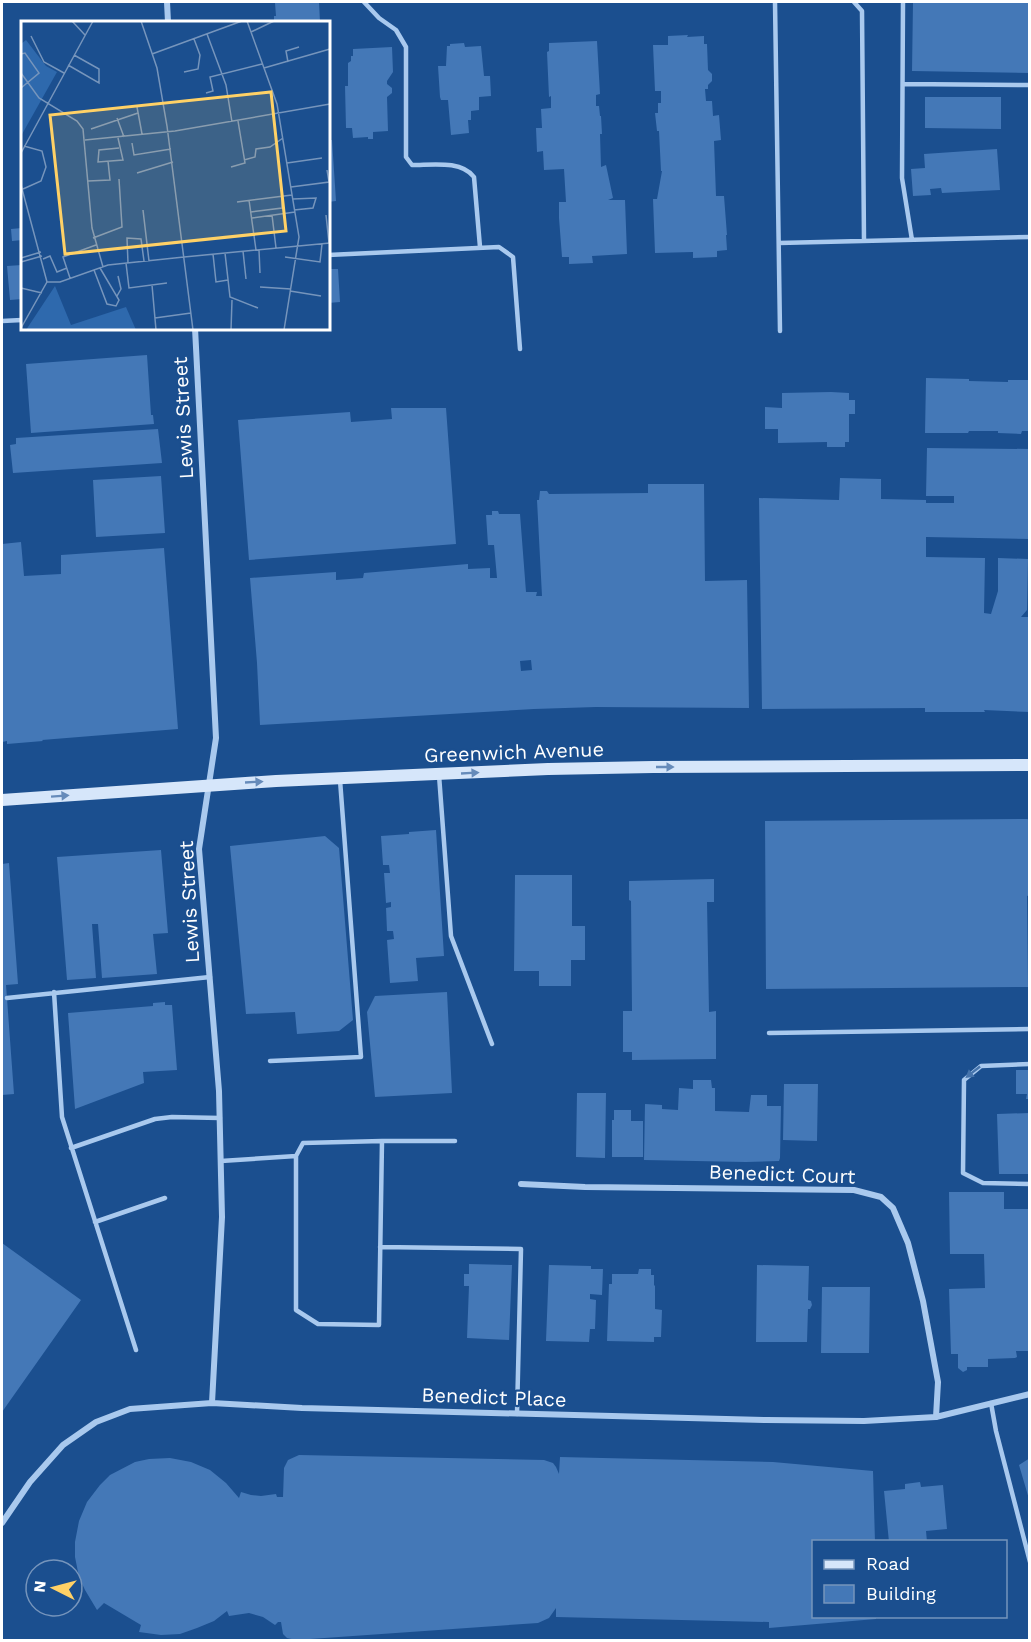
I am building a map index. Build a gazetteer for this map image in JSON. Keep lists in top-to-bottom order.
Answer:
{
  "streets": {
    "main road": ["Greenwich Avenue"],
    "street": ["Lewis Street", "Benedict Court", "Benedict Place"]
  },
  "crossings": [
    ["Lewis Street", "Greenwich Avenue"],
    ["Lewis Street", "Benedict Place"],
    ["Benedict Court", "Benedict Place"]
  ],
  "one_way": ["Greenwich Avenue"],
  "legend": ["Road", "Building"],
  "north": "left"
}
